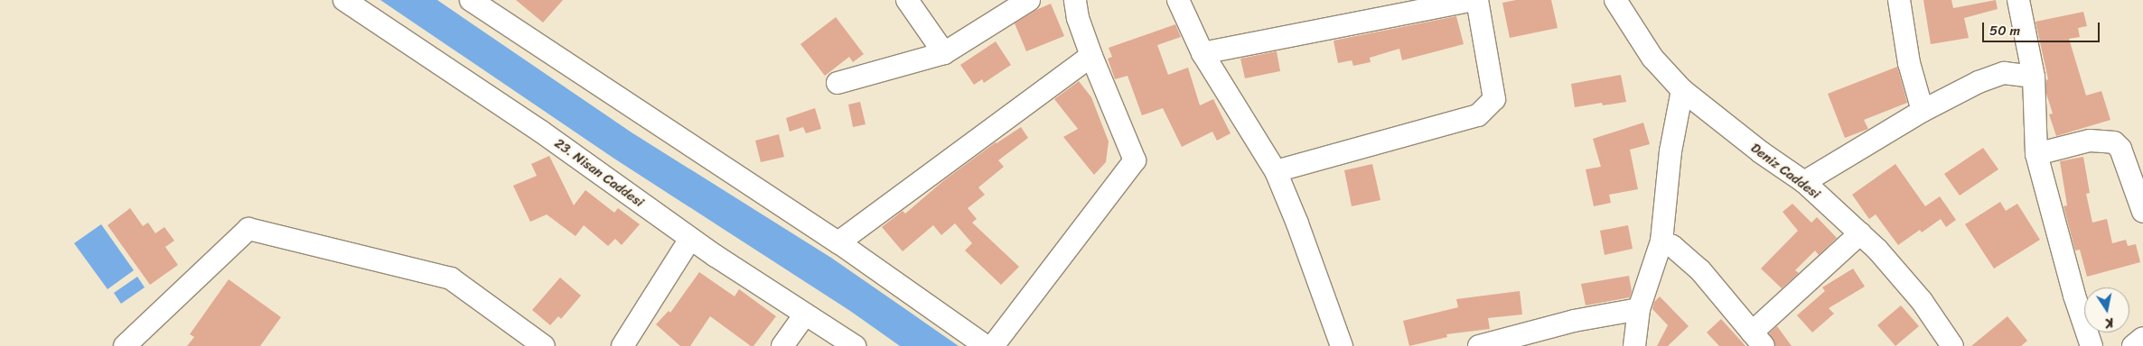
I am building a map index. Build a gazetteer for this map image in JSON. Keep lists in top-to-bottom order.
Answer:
{
  "streets": {
    "street": ["Deniz Caddesi", "23. Nisan Caddesi"]
  },
  "scale_bar": "50 m",
  "north": "bottom"
}
